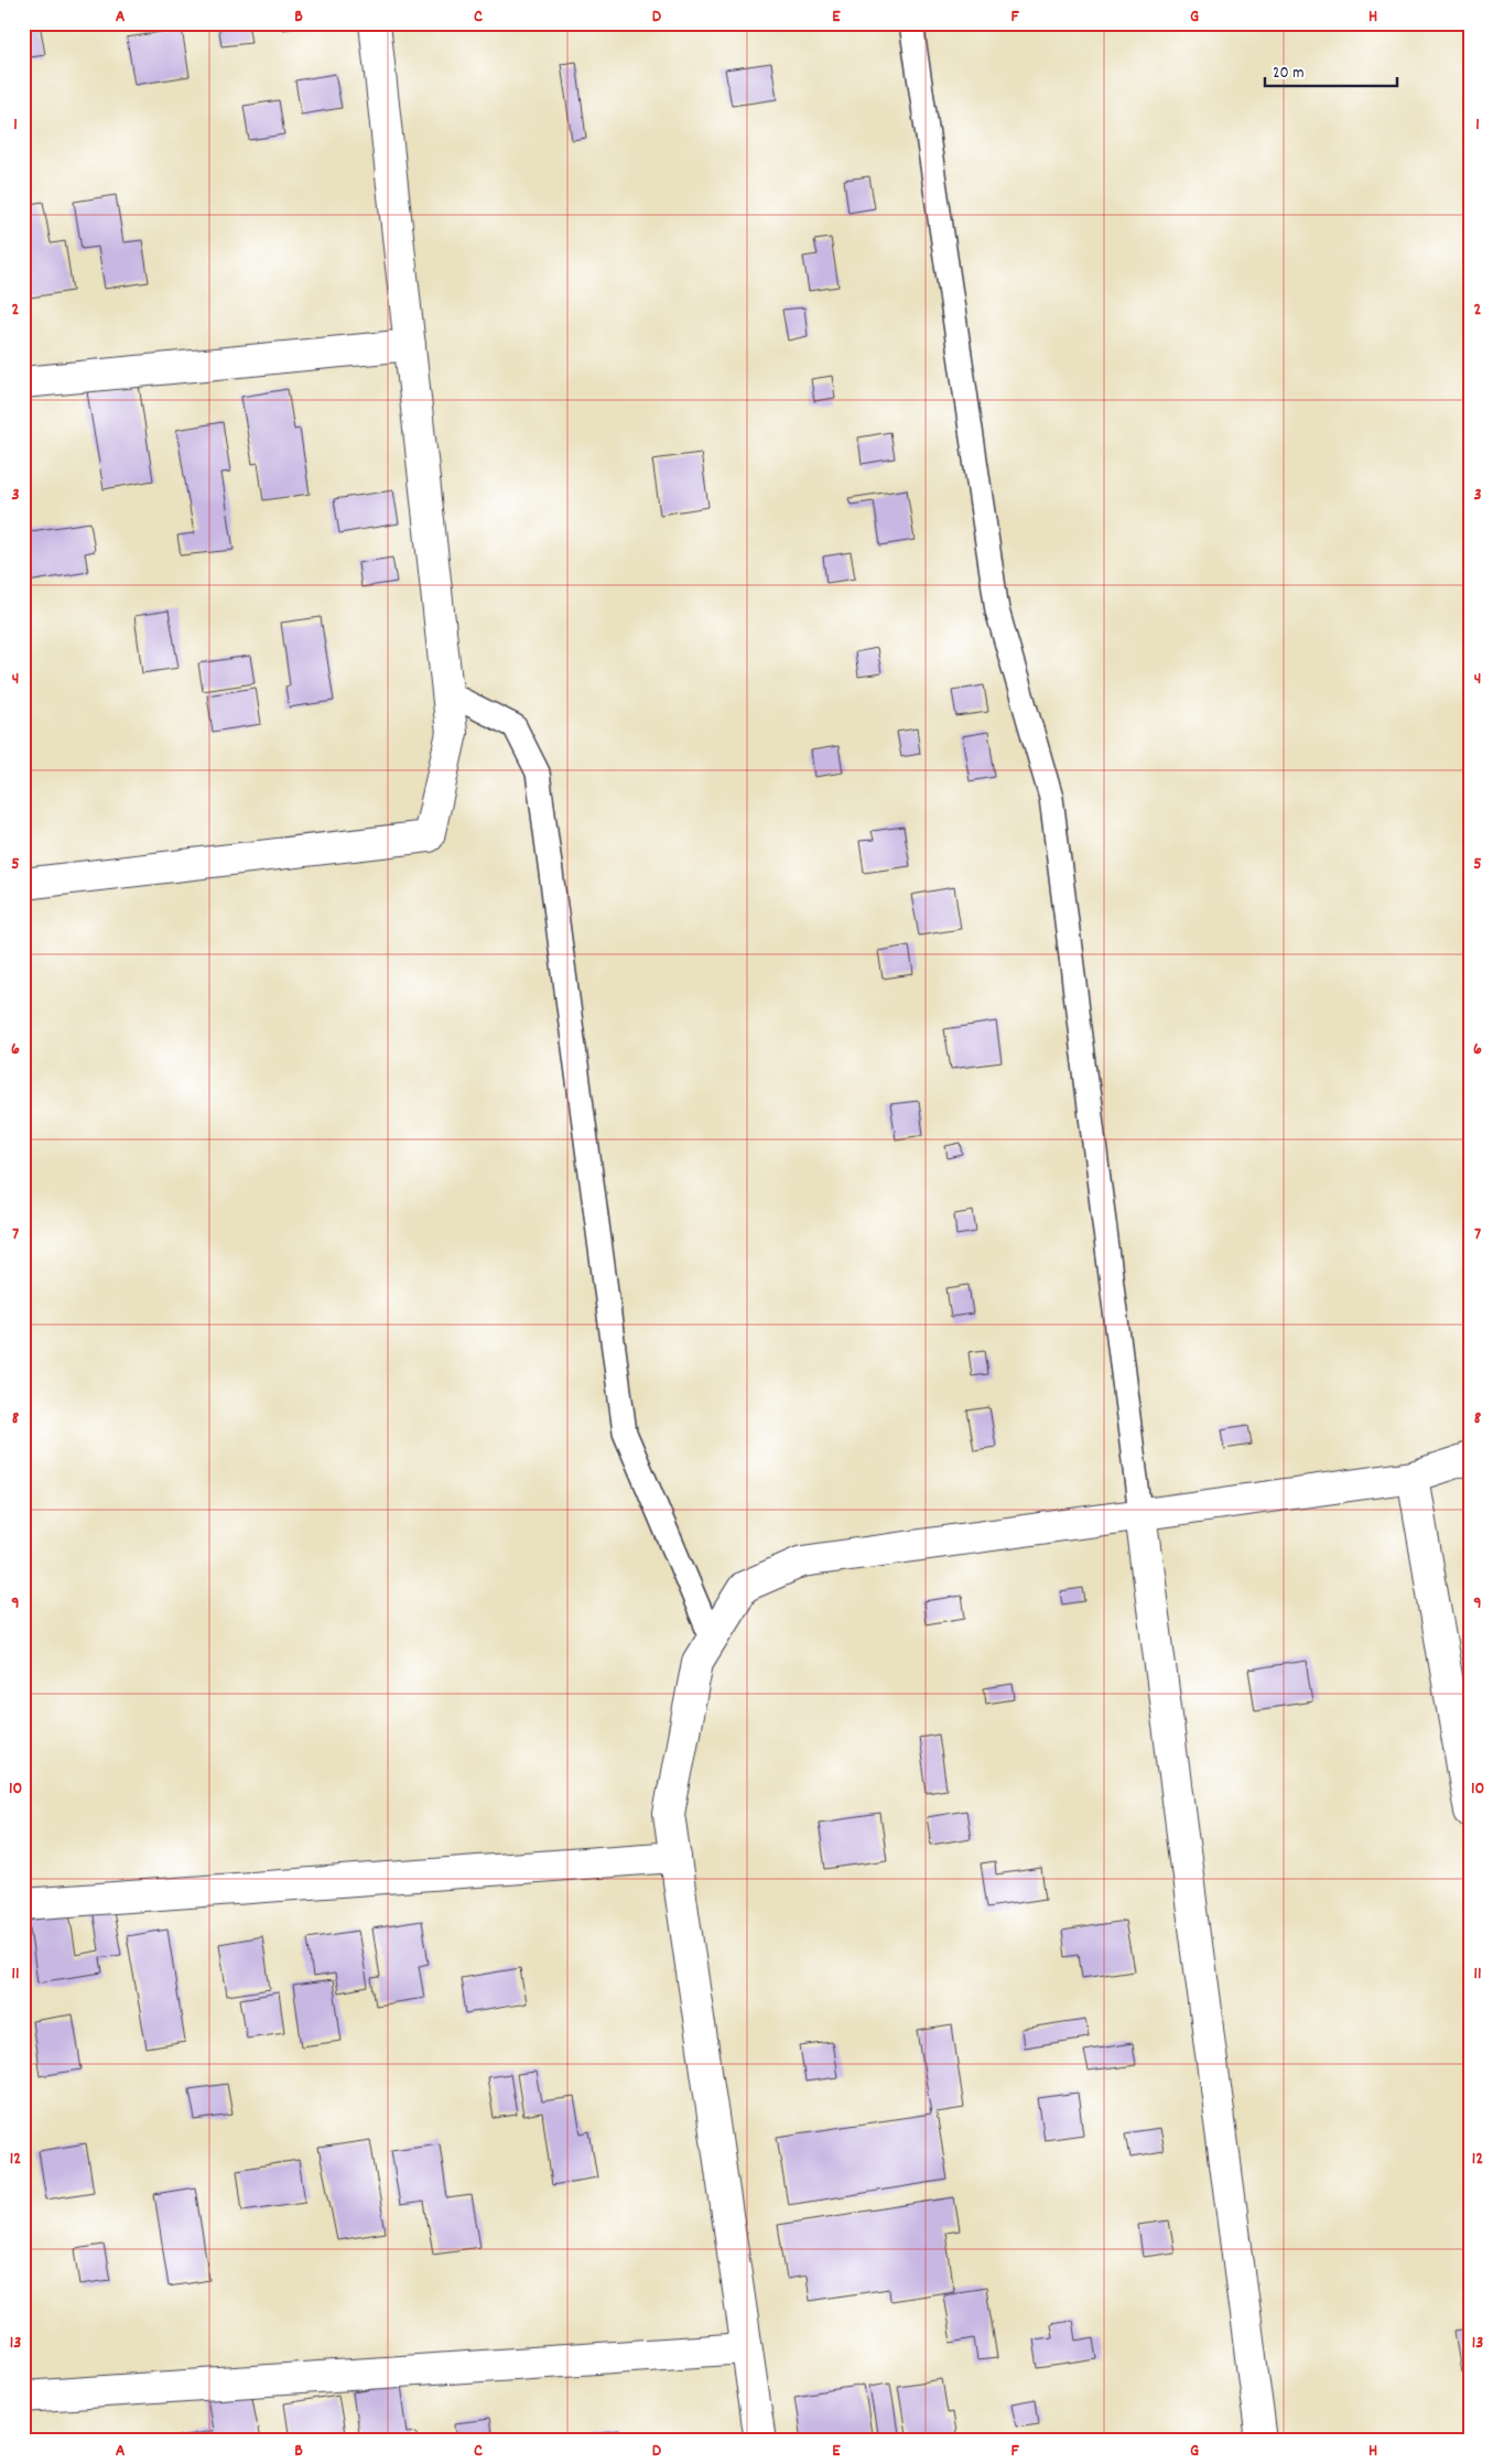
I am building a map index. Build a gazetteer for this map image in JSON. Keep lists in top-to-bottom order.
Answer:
{
  "scale_bar": "20 m",
  "grid": {
    "columns": [
      "A",
      "B",
      "C",
      "D",
      "E",
      "F",
      "G",
      "H"
    ],
    "rows": [
      "1",
      "2",
      "3",
      "4",
      "5",
      "6",
      "7",
      "8",
      "9",
      "10",
      "11",
      "12",
      "13"
    ]
  }
}
